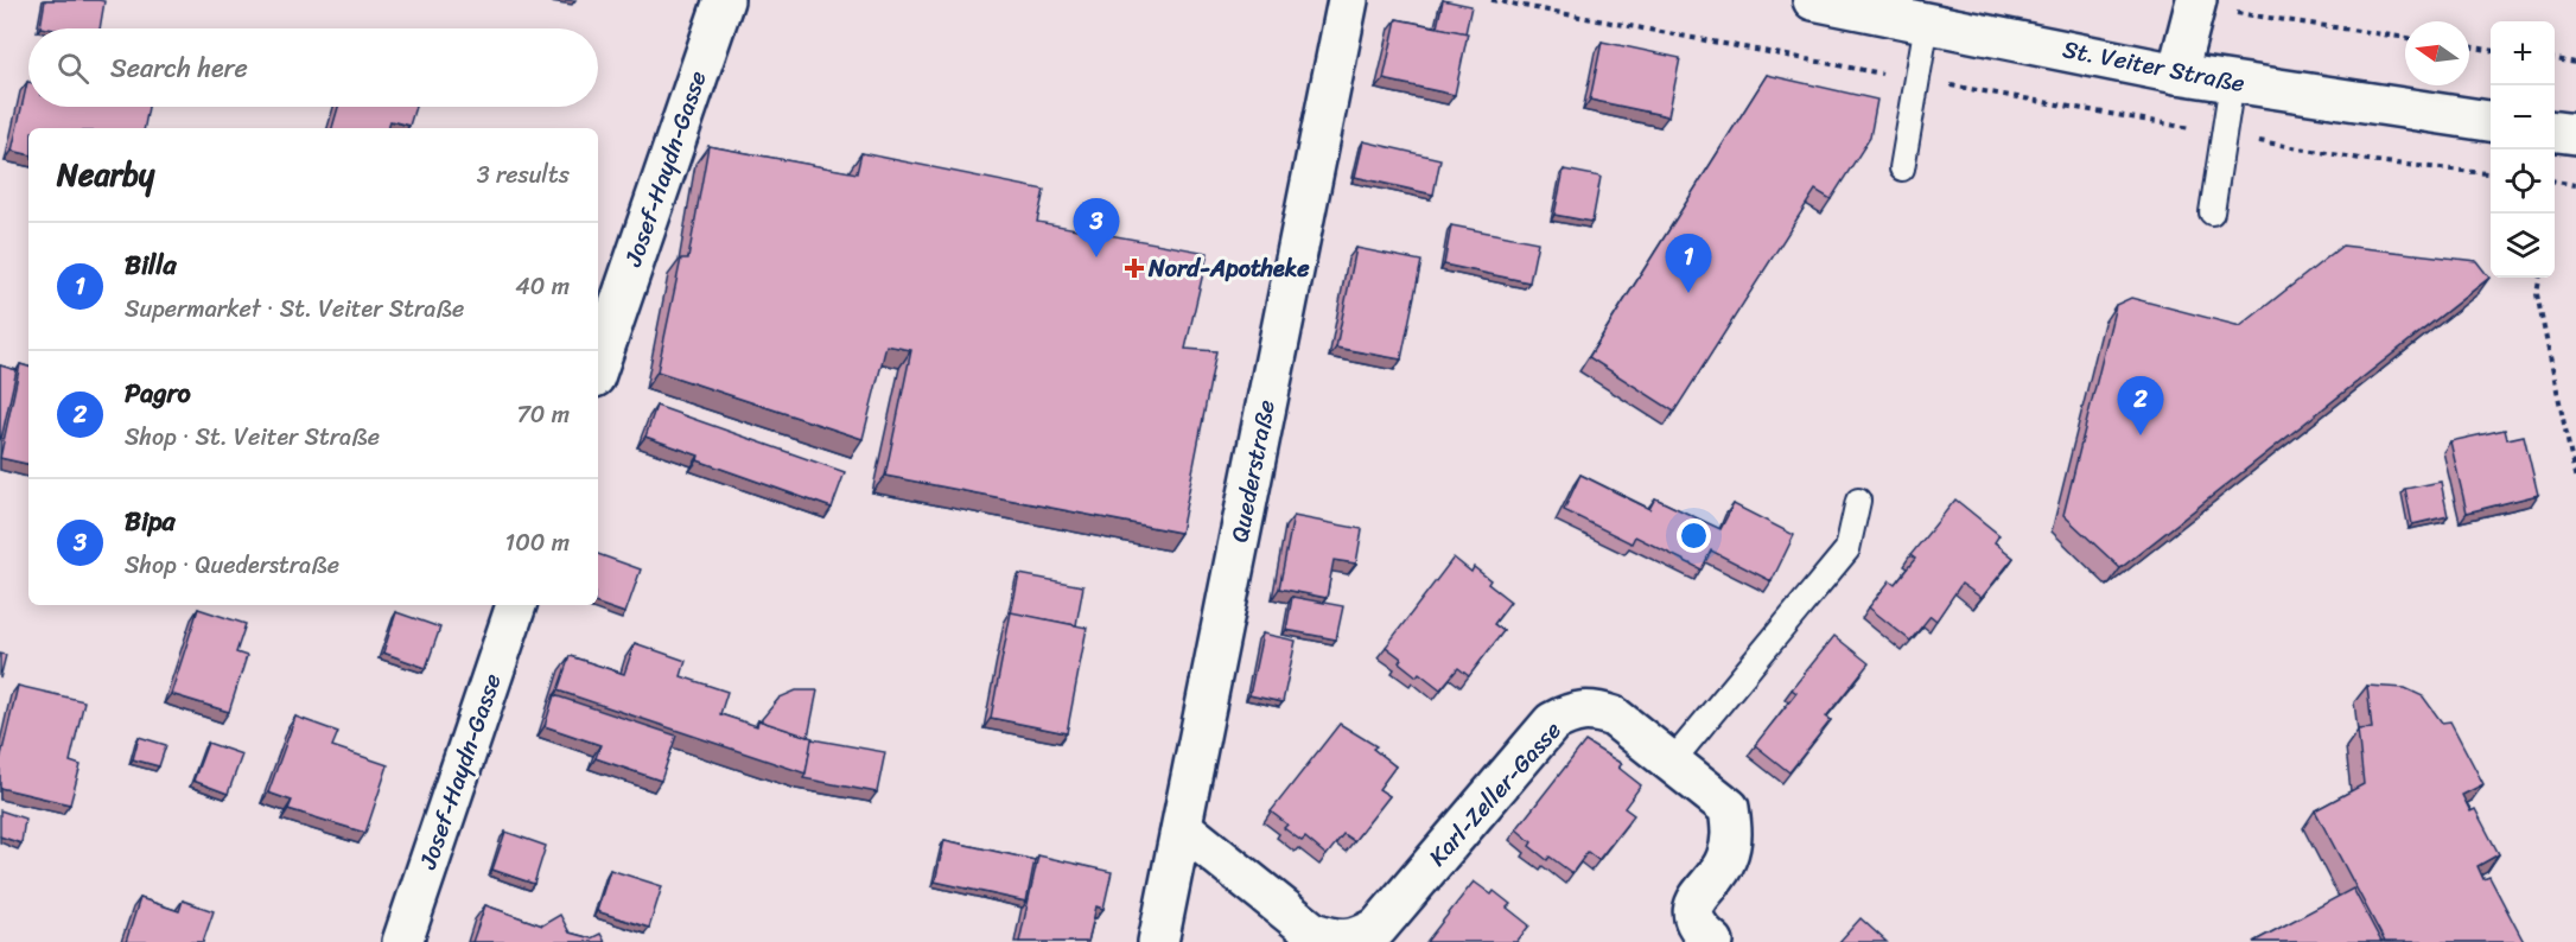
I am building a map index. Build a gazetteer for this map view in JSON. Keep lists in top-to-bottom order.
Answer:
{
  "streets": {
    "street": [
      "St. Veiter Straße",
      "Josef-Haydn-Gasse",
      "Quederstraße",
      "Karl-Zeller-Gasse"
    ]
  },
  "crossings": [
    ["Quederstraße", "Karl-Zeller-Gasse"]
  ],
  "places": {
    "health": ["Nord-Apotheke"]
  },
  "north": "left",
  "page": {
    "map_buttons": ["+", "−"],
    "search": "Search here",
    "heading": ["Nearby", "3 results"],
    "pins": ["3", "1", "2"],
    "list": [
      {
        "mark": "1",
        "name": "Billa",
        "note": "Supermarket · St. Veiter Straße",
        "value": "40 m"
      },
      {
        "mark": "2",
        "name": "Pagro",
        "note": "Shop · St. Veiter Straße",
        "value": "70 m"
      },
      {
        "mark": "3",
        "name": "Bipa",
        "note": "Shop · Quederstraße",
        "value": "100 m"
      }
    ]
  }
}
